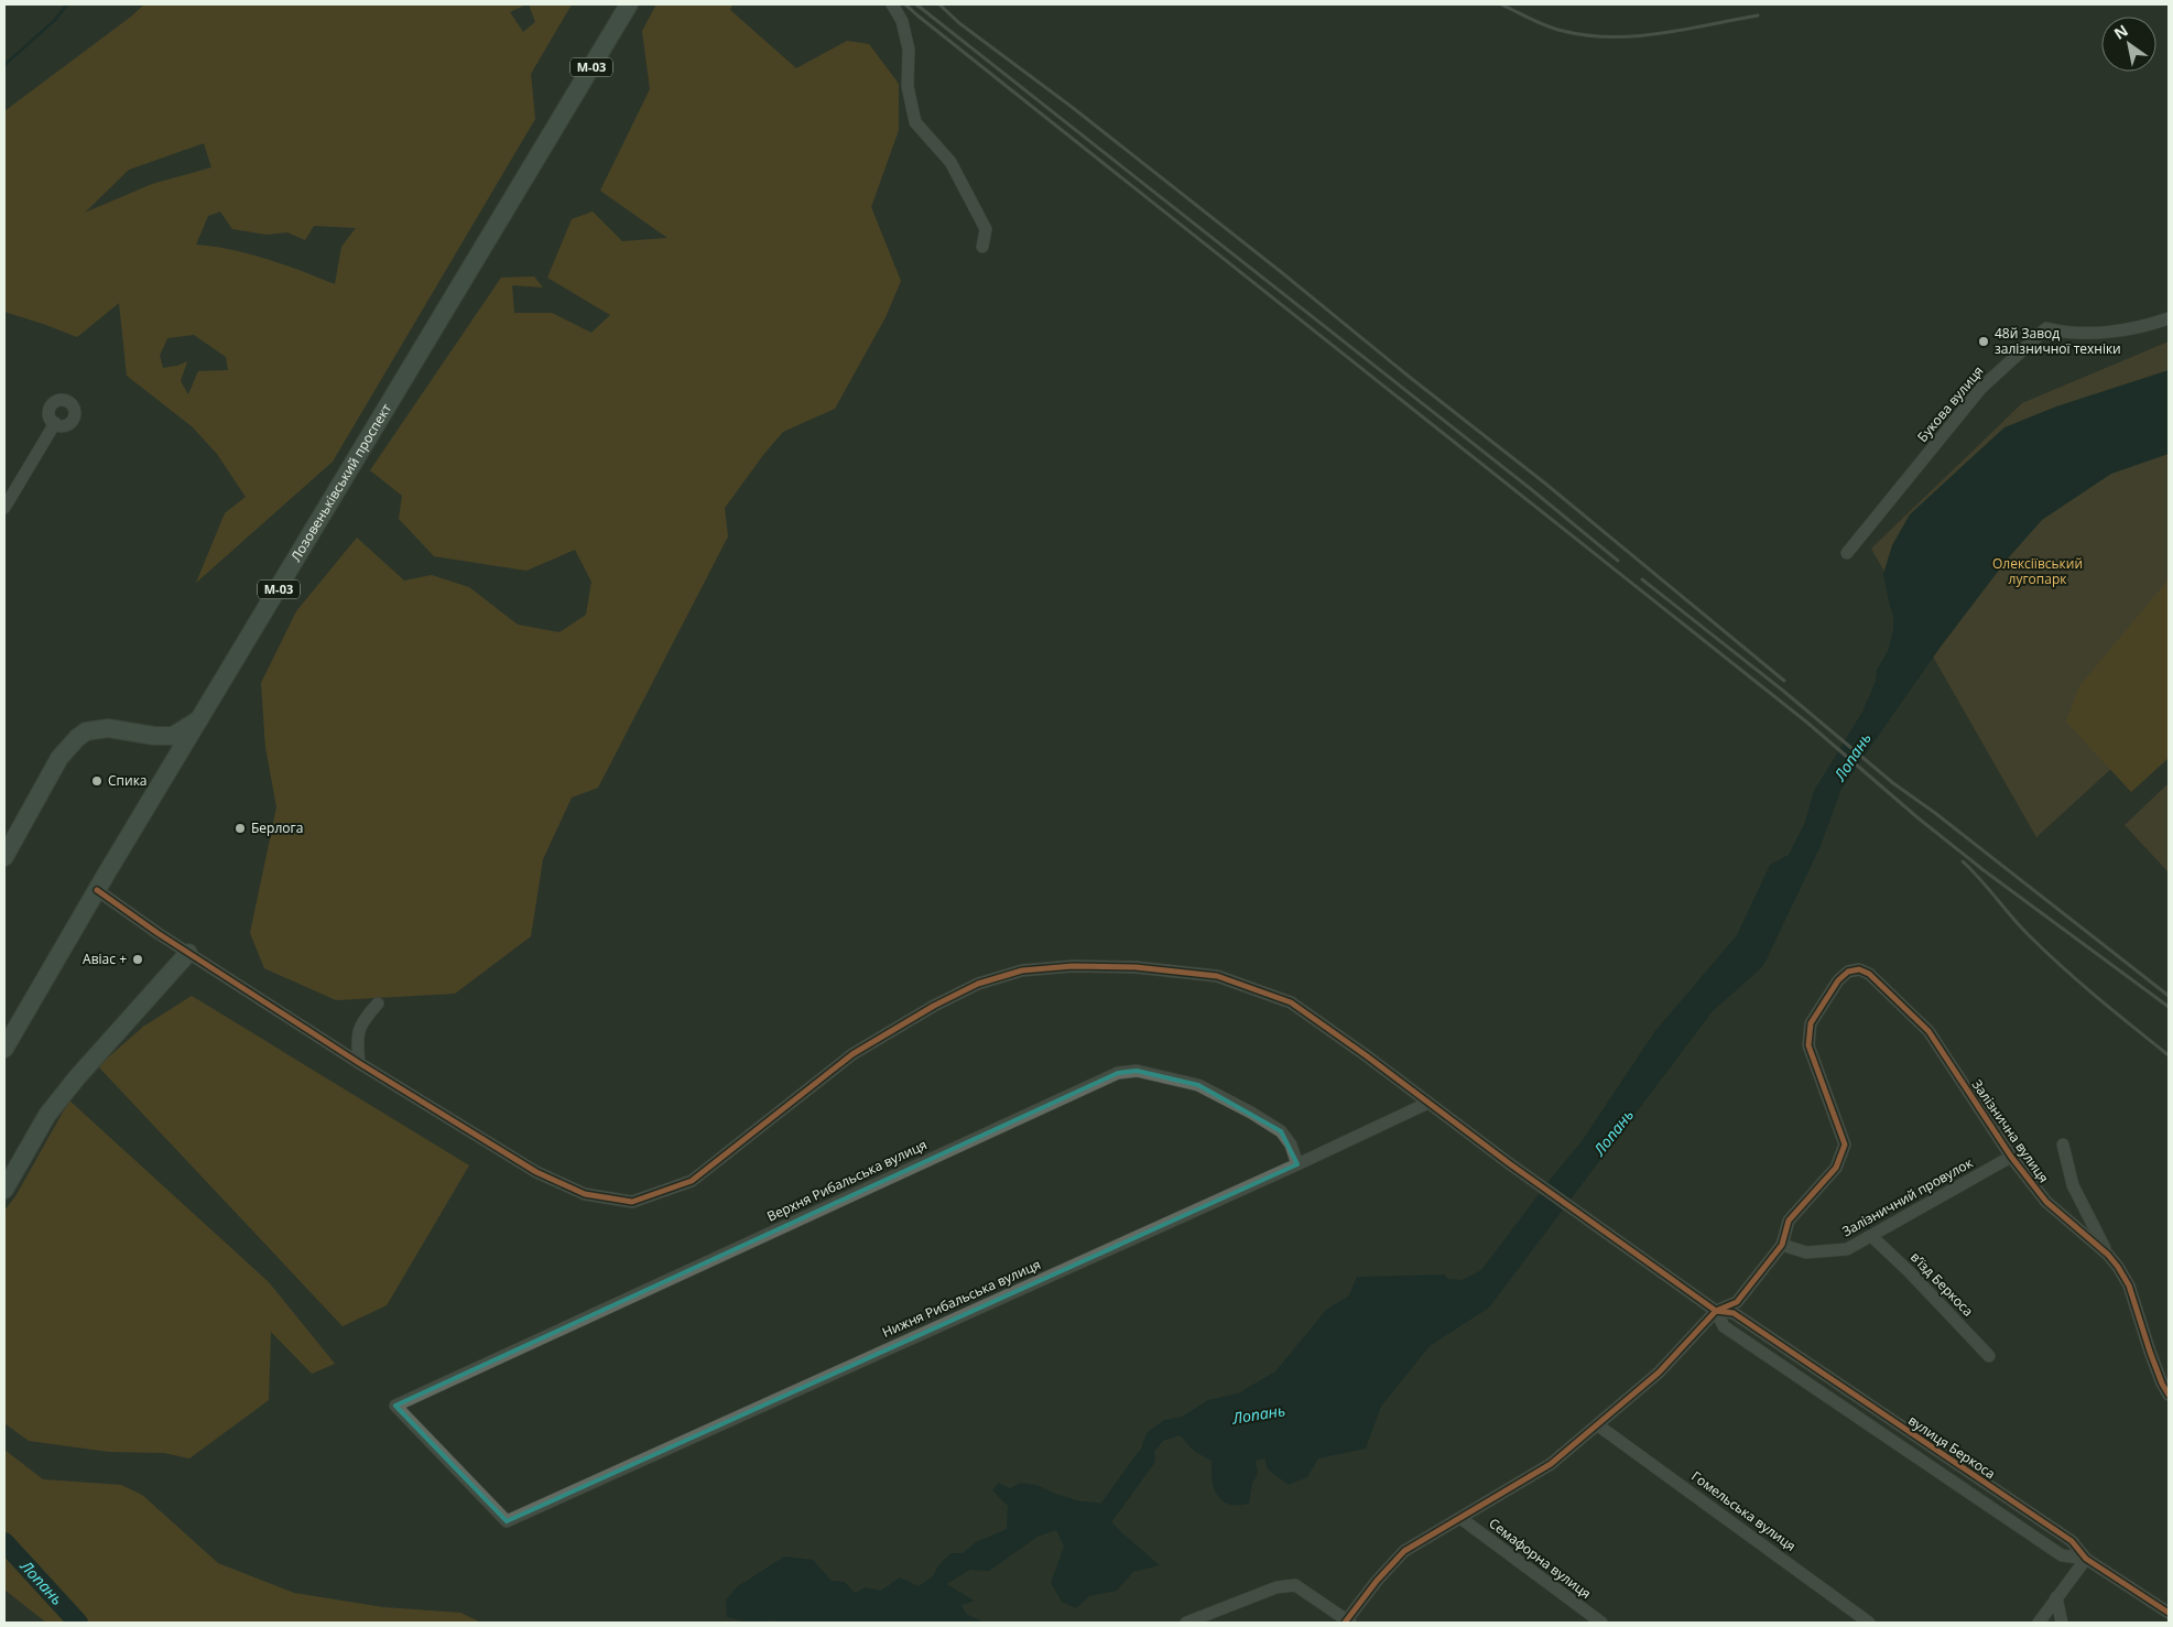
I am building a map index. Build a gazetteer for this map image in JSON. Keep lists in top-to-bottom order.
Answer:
{
  "streets": {
    "highway": ["М-03", "Лозовеньківський проспект"],
    "street": [
      "Букова вулиця",
      "Залізнична вулиця",
      "Верхня Рибальська вулиця",
      "Залізничний провулок",
      "в’їзд Беркоса",
      "Нижня Рибальська вулиця",
      "вулиця Беркоса",
      "Гомельська вулиця",
      "Семафорна вулиця"
    ]
  },
  "crossings": [
    ["Лозовеньківський проспект", "вулиця Беркоса"],
    ["Залізнична вулиця", "Залізничний провулок"],
    ["Верхня Рибальська вулиця", "Нижня Рибальська вулиця"],
    ["Залізничний провулок", "в’їзд Беркоса"],
    ["Нижня Рибальська вулиця", "вулиця Беркоса"]
  ],
  "water": ["Лопань"],
  "parks": ["Олексіївський лугопарк"],
  "places": [
    "48й Завод залізничної техніки",
    "Спика",
    "Берлога",
    "Авiас +"
  ],
  "north": "top left"
}
